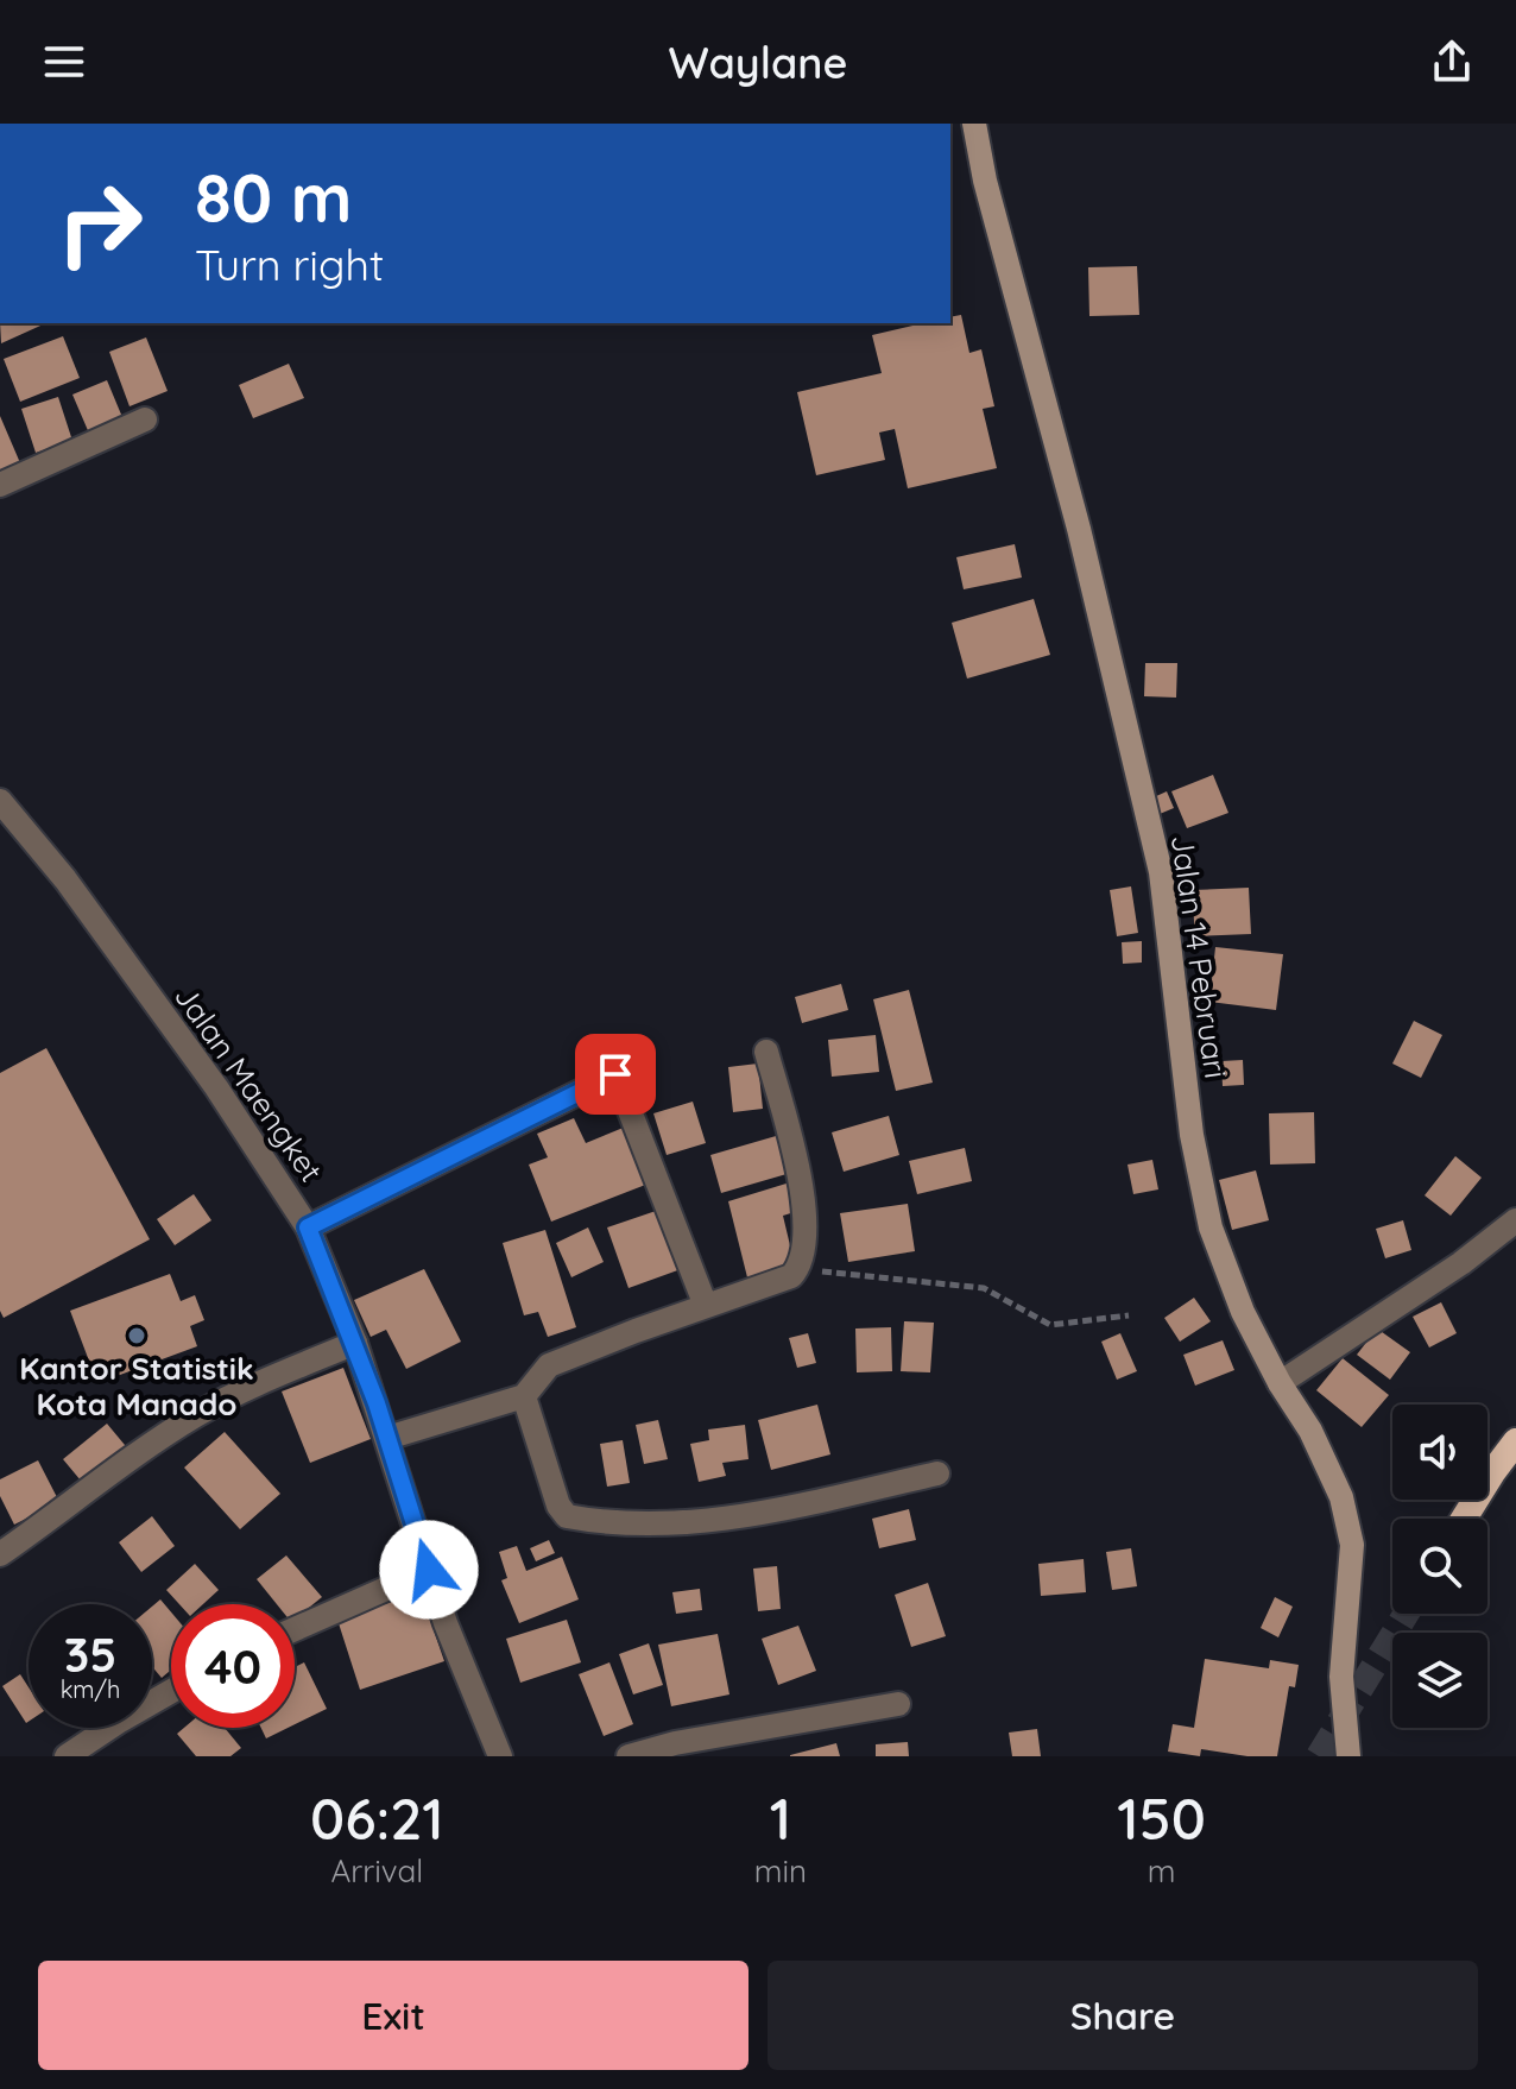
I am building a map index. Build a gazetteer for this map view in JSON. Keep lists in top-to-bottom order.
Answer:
{
  "streets": {
    "main road": ["Jalan 14 Pebruari"],
    "street": ["Jalan Maengket"]
  },
  "places": ["Kantor Statistik Kota Manado"],
  "page": {
    "header": "Waylane",
    "turn": ["80 m", "Turn right"],
    "speed": "35 km/h",
    "limit": "40",
    "eta": [
      "06:21",
      "Arrival",
      "1",
      "min",
      "150",
      "m"
    ],
    "buttons": ["Exit", "Share"]
  }
}
